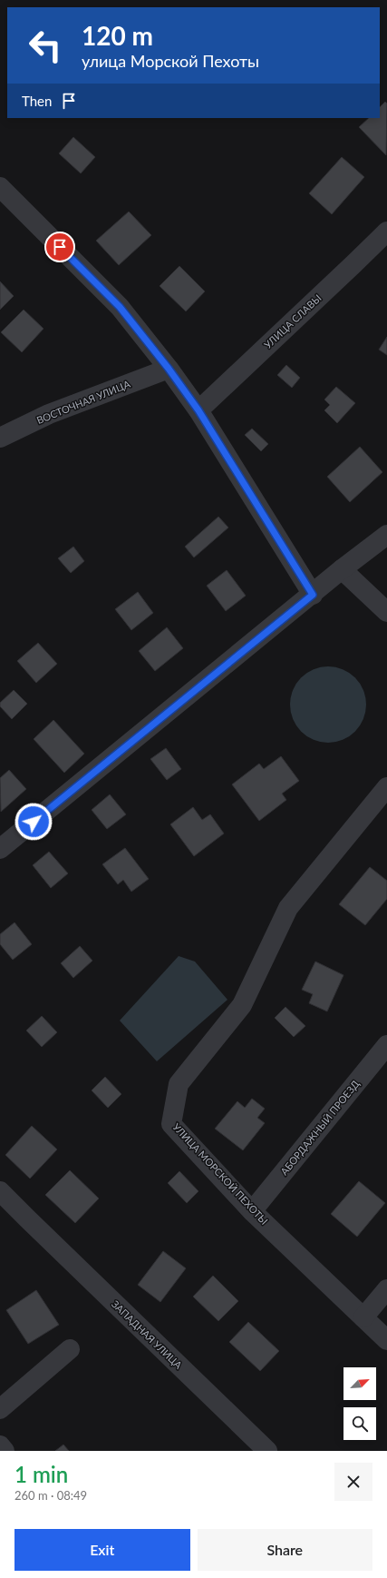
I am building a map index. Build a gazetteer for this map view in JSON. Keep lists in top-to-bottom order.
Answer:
{
  "streets": {
    "street": [
      "УЛИЦА СЛАВЫ",
      "ВОСТОЧНАЯ УЛИЦА",
      "АБОРДАЖНЫЙ ПРОЕЗД",
      "УЛИЦА МОРСКОЙ ПЕХОТЫ",
      "ЗАПАДНАЯ УЛИЦА"
    ]
  },
  "crossings": [
    ["АБОРДАЖНЫЙ ПРОЕЗД", "УЛИЦА МОРСКОЙ ПЕХОТЫ"]
  ],
  "north": "top right",
  "page": {
    "turn": ["120 m", "улица Морской Пехоты"],
    "then": "Then",
    "heading": ["1 min", "260 m · 08:49"],
    "buttons": ["Exit", "Share"]
  }
}
